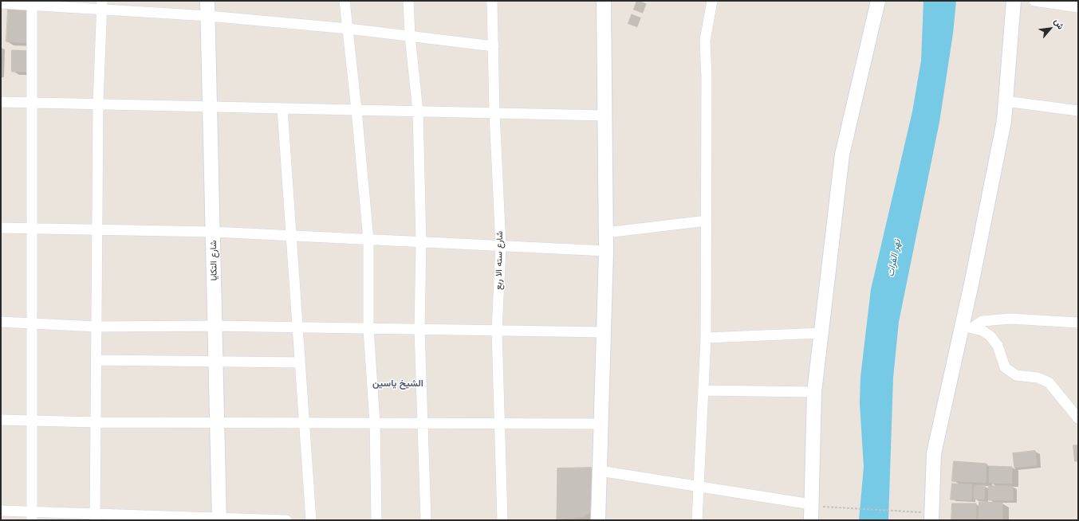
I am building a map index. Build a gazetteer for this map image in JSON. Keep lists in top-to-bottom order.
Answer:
{
  "streets": {
    "street": ["شارع التكايا", "شارع سته الا ربع"]
  },
  "districts": ["الشيخ ياسين"],
  "water": ["نهر الفرات"],
  "north": "top right"
}
